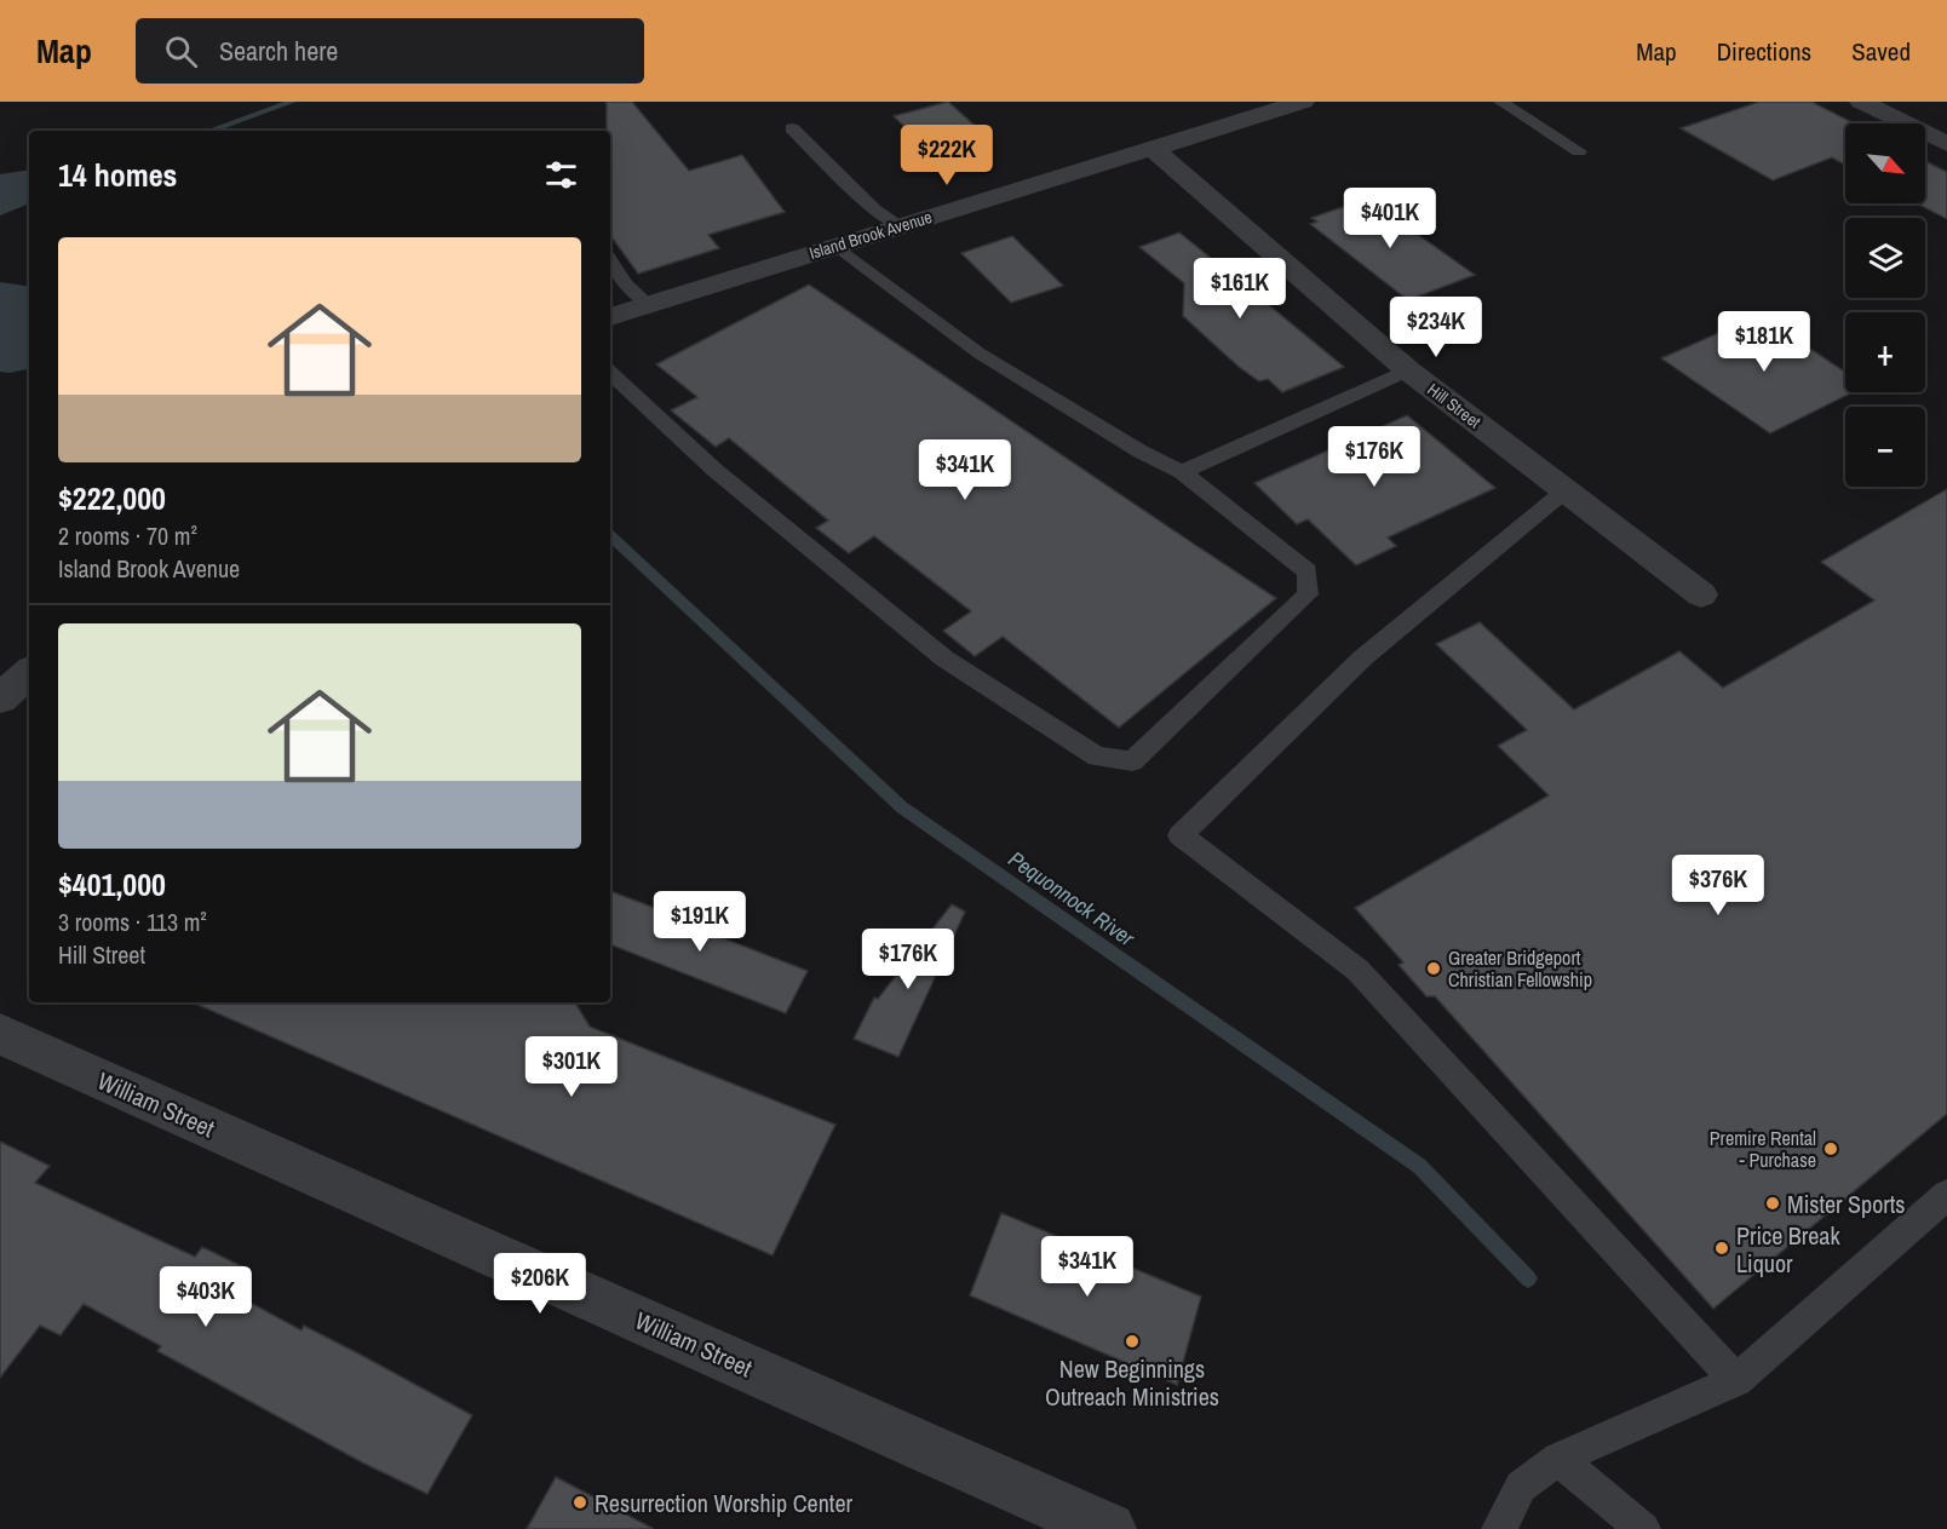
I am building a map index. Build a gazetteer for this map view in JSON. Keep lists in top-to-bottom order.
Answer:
{
  "streets": {
    "street": ["Island Brook Avenue", "Hill Street", "William Street"]
  },
  "crossings": [
    ["Island Brook Avenue", "Hill Street"]
  ],
  "water": ["Pequonnock River"],
  "places": [
    "Greater Bridgeport Christian Fellowship",
    "Premire Rental - Purchase",
    "Mister Sports",
    "Price Break Liquor",
    "New Beginnings Outreach Ministries",
    "Resurrection Worship Center"
  ],
  "north": "bottom right",
  "page": {
    "header": "Map",
    "search": "Search here",
    "nav": ["Map", "Directions", "Saved"],
    "map_buttons": ["+", "−"],
    "price": [
      "$222K",
      "$401K",
      "$161K",
      "$234K",
      "$181K",
      "$176K",
      "$341K",
      "$376K",
      "$191K",
      "$176K",
      "$301K",
      "$341K",
      "$206K",
      "$403K"
    ],
    "heading": "14 homes",
    "list": [
      {
        "name": "$222,000",
        "note": "2 rooms · 70 m² · Island Brook Avenue"
      },
      {
        "name": "$401,000",
        "note": "3 rooms · 113 m² · Hill Street"
      }
    ]
  }
}
